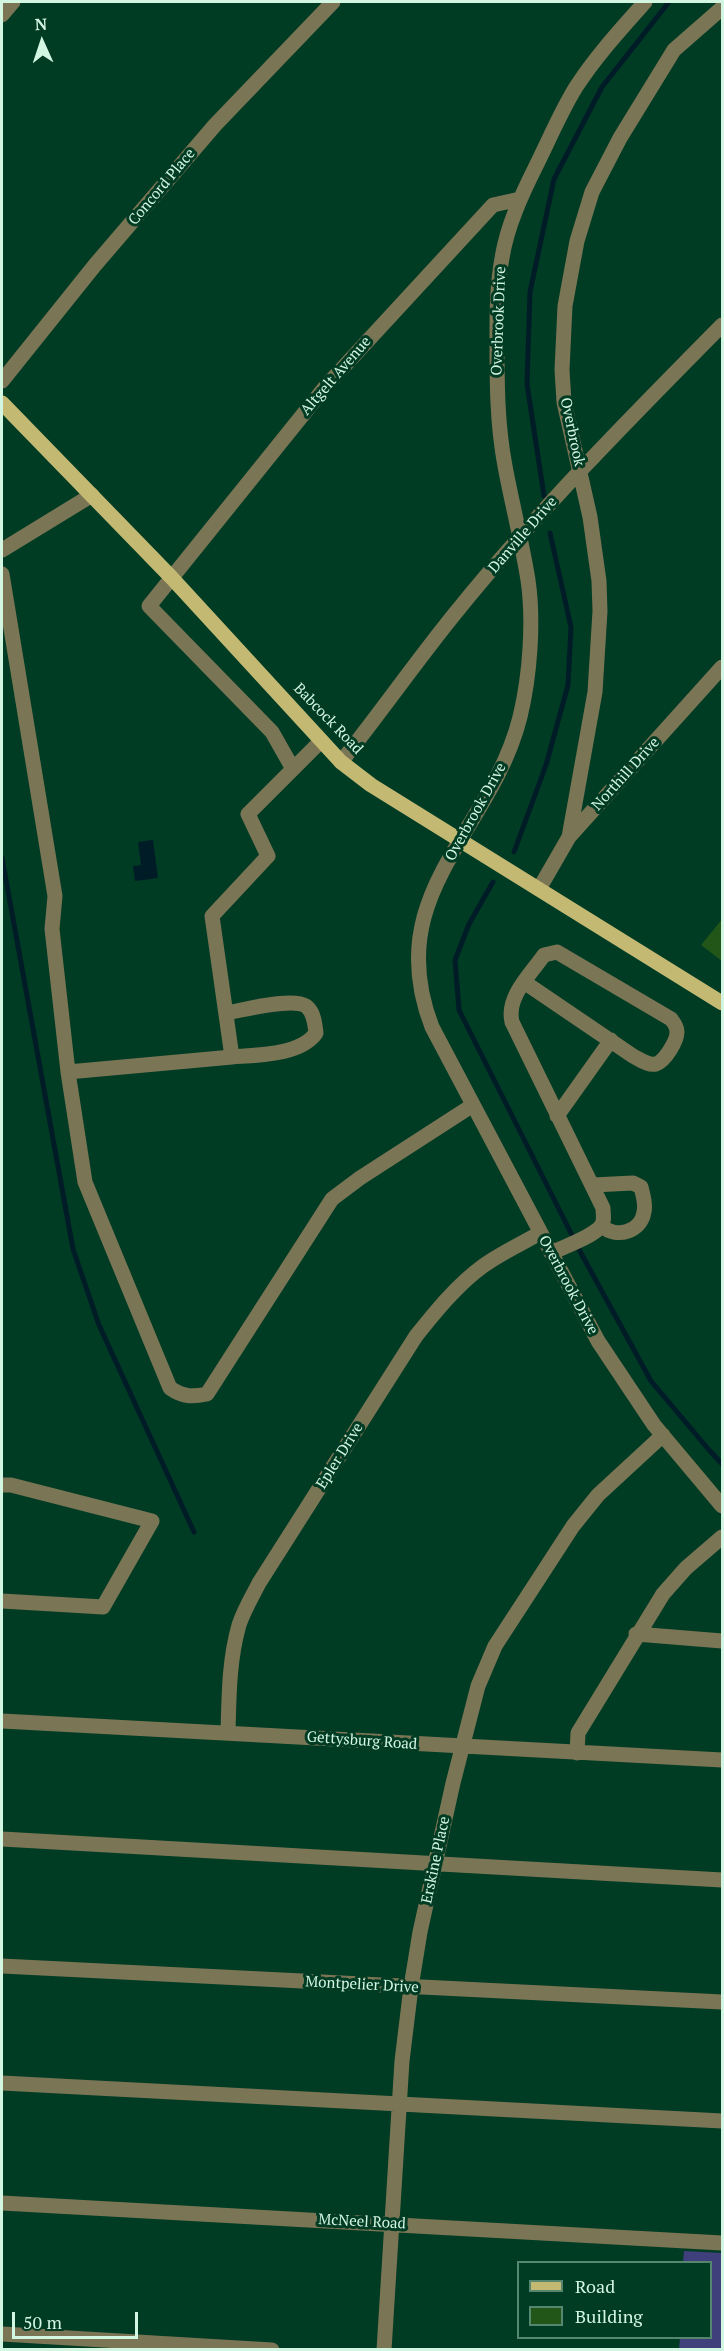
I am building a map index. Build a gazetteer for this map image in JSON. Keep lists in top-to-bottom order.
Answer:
{
  "streets": {
    "main road": ["Babcock Road"],
    "street": [
      "Concord Place",
      "Overbrook Drive",
      "Altgelt Avenue",
      "Overbrook",
      "Danville Drive",
      "Northill Drive",
      "Epler Drive",
      "Gettysburg Road",
      "Erskine Place",
      "Montpelier Drive",
      "McNeel Road"
    ]
  },
  "crossings": [
    ["Overbrook Drive", "Altgelt Avenue"],
    ["Overbrook Drive", "Danville Drive"],
    ["Overbrook Drive", "Babcock Road"],
    ["Overbrook Drive", "Epler Drive"],
    ["Overbrook Drive", "Erskine Place"],
    ["Altgelt Avenue", "Babcock Road"],
    ["Overbrook", "Danville Drive"],
    ["Overbrook", "Northill Drive"],
    ["Danville Drive", "Babcock Road"],
    ["Babcock Road", "Northill Drive"],
    ["Epler Drive", "Gettysburg Road"],
    ["Gettysburg Road", "Erskine Place"],
    ["Erskine Place", "Montpelier Drive"],
    ["Erskine Place", "McNeel Road"]
  ],
  "legend": ["Road", "Building"],
  "scale_bar": "50 m",
  "north": "top"
}
